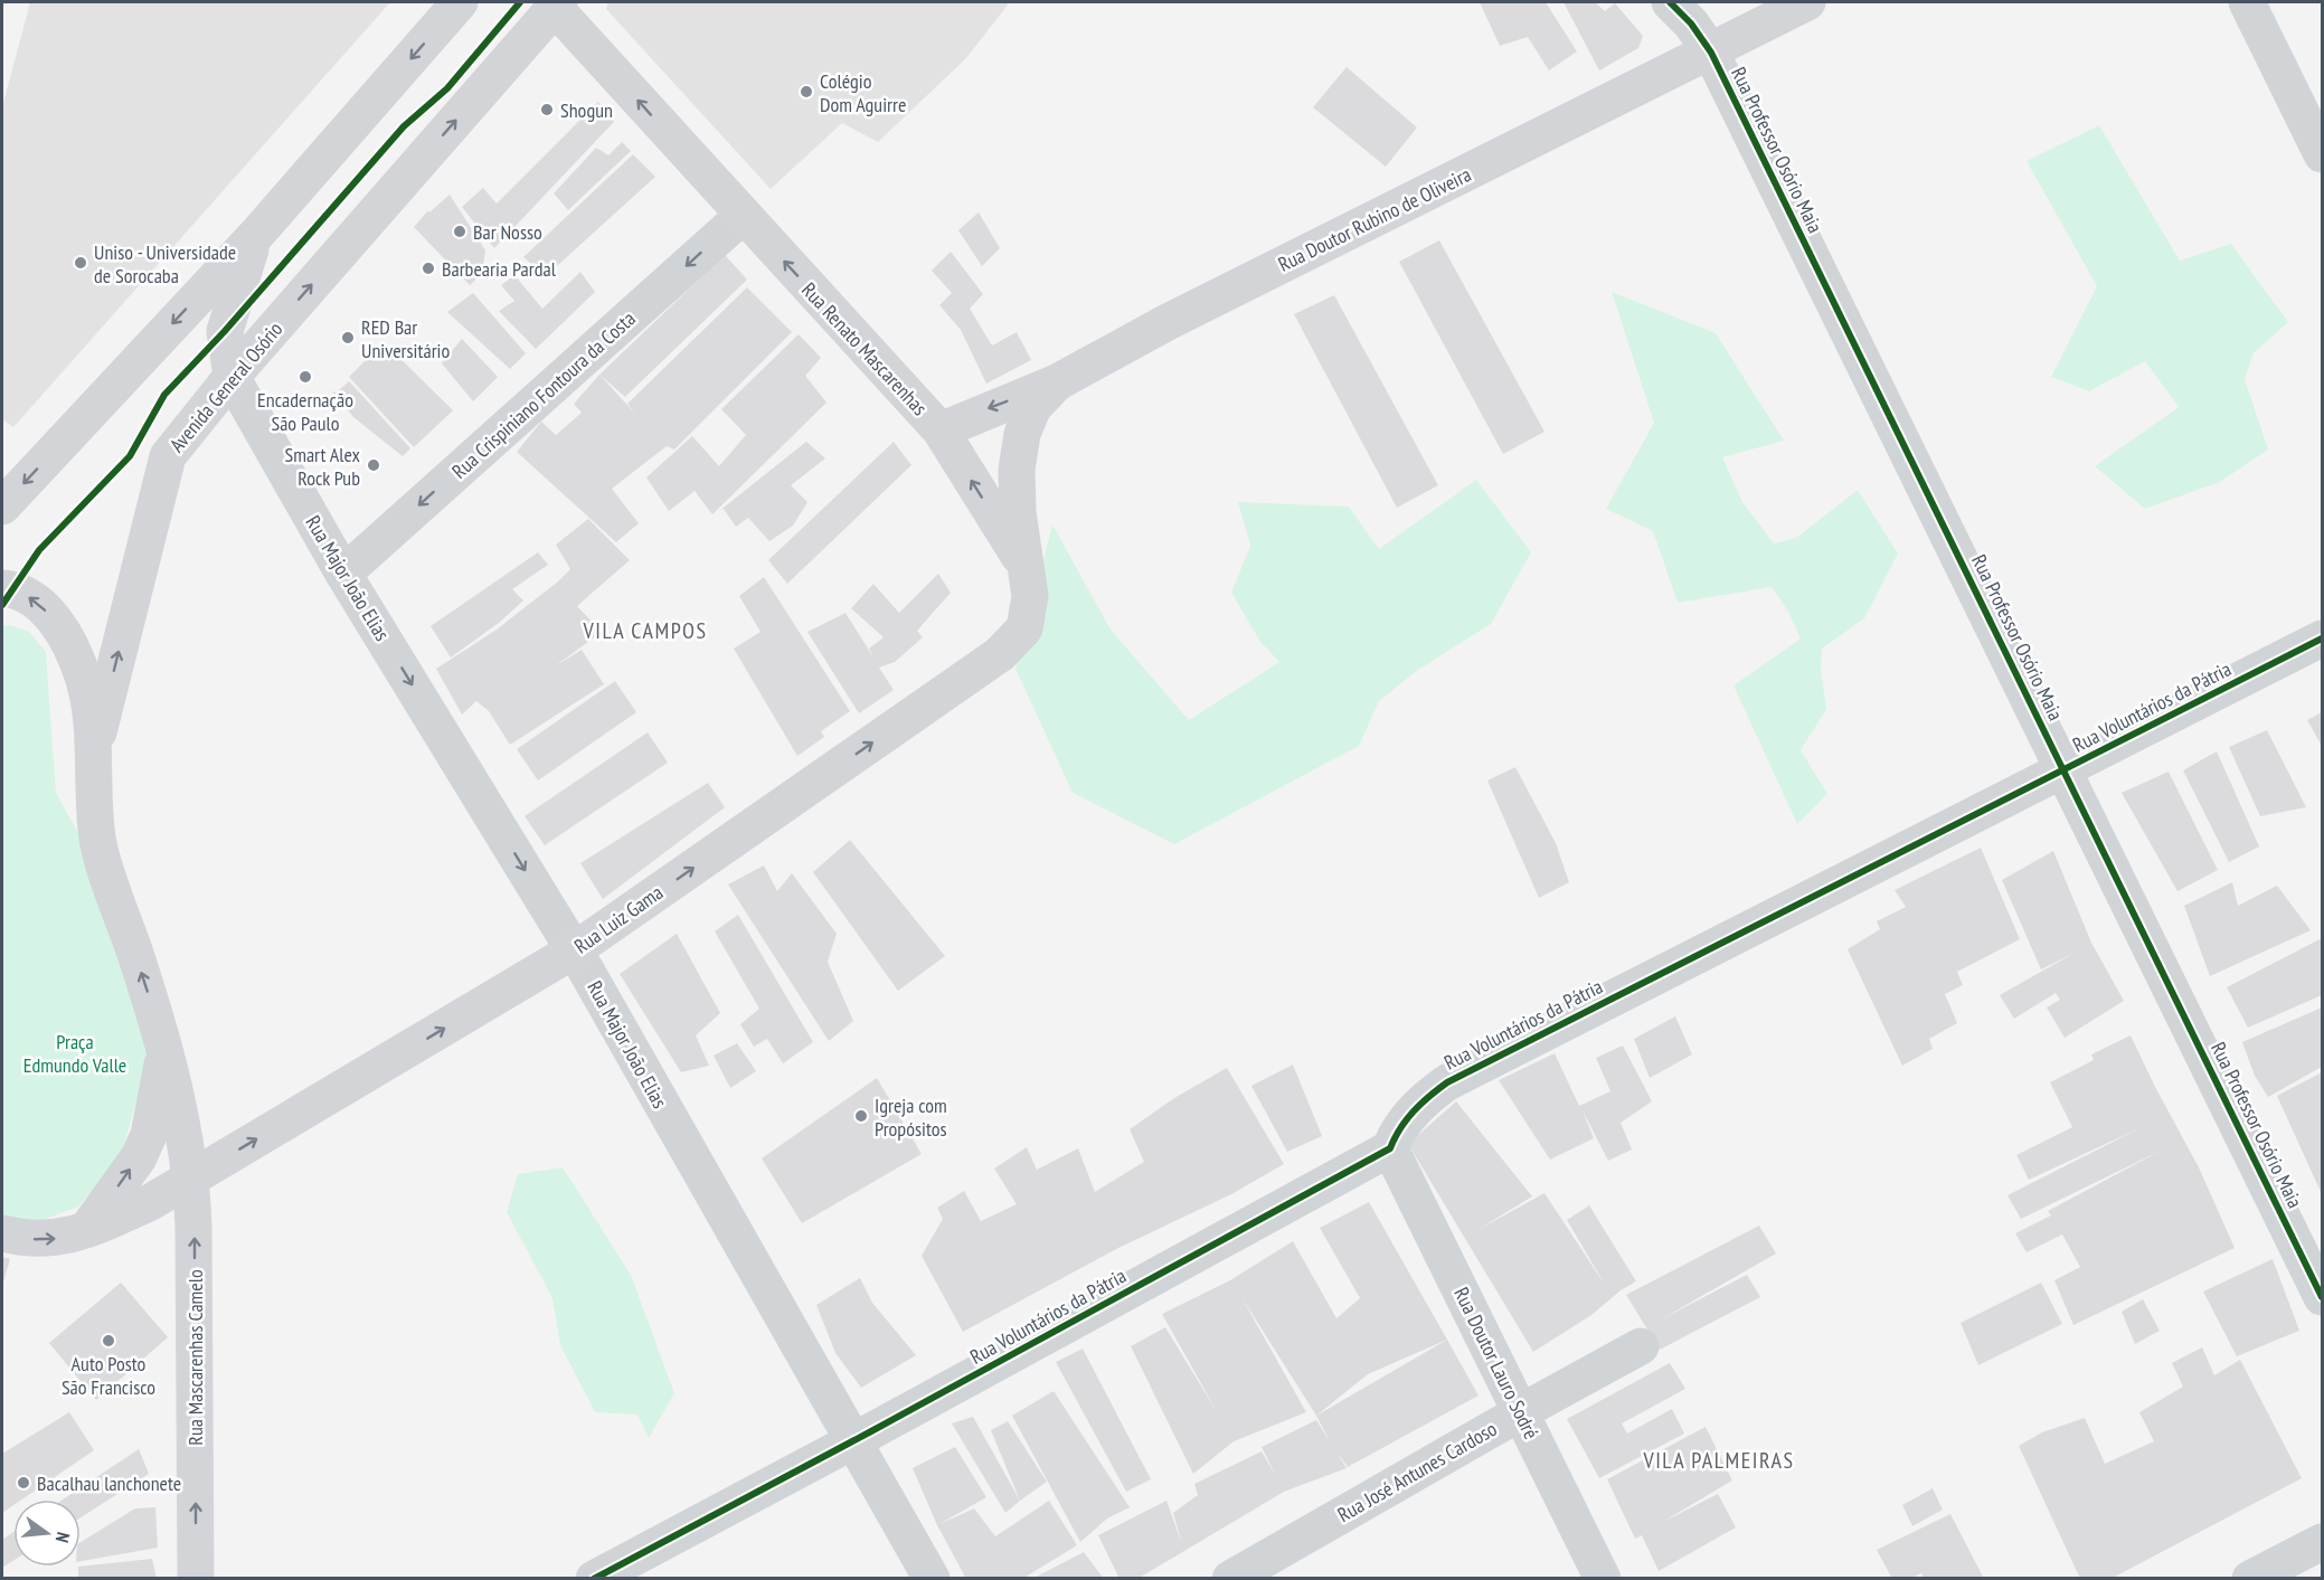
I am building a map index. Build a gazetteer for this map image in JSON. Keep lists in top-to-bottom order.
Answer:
{
  "streets": {
    "main road": [
      "Rua Doutor Rubino de Oliveira",
      "Rua Renato Mascarenhas",
      "Avenida General Osório",
      "Rua Luiz Gama",
      "Rua Mascarenhas Camelo"
    ],
    "street": [
      "Rua Professor Osório Maia",
      "Rua Crispiniano Fontoura da Costa",
      "Rua Major João Elias",
      "Rua Voluntários da Pátria",
      "Rua Doutor Lauro Sodré",
      "Rua José Antunes Cardoso"
    ]
  },
  "crossings": [
    ["Rua Professor Osório Maia", "Rua Doutor Rubino de Oliveira"],
    ["Rua Professor Osório Maia", "Rua Voluntários da Pátria"],
    ["Rua Doutor Rubino de Oliveira", "Rua Renato Mascarenhas"],
    ["Rua Renato Mascarenhas", "Avenida General Osório"],
    ["Rua Renato Mascarenhas", "Rua Crispiniano Fontoura da Costa"],
    ["Rua Renato Mascarenhas", "Rua Luiz Gama"],
    ["Avenida General Osório", "Rua Major João Elias"],
    ["Rua Crispiniano Fontoura da Costa", "Rua Major João Elias"],
    ["Rua Major João Elias", "Rua Voluntários da Pátria"],
    ["Rua Major João Elias", "Rua Luiz Gama"],
    ["Rua Voluntários da Pátria", "Rua Doutor Lauro Sodré"],
    ["Rua Luiz Gama", "Rua Mascarenhas Camelo"],
    ["Rua Doutor Lauro Sodré", "Rua José Antunes Cardoso"]
  ],
  "one_way": [
    "Rua Renato Mascarenhas",
    "Rua Crispiniano Fontoura da Costa",
    "Rua Luiz Gama",
    "Rua Mascarenhas Camelo"
  ],
  "districts": ["VILA CAMPOS", "VILA PALMEIRAS"],
  "parks": ["Praça Edmundo Valle"],
  "places": [
    "Colégio Dom Aguirre",
    "Shogun",
    "Bar Nosso",
    "Uniso - Universidade de Sorocaba",
    "Barbearia Pardal",
    "RED Bar Universitário",
    "Encadernação São Paulo",
    "Smart Alex Rock Pub",
    "Igreja com Propósitos",
    "Auto Posto São Francisco",
    "Bacalhau lanchonete"
  ],
  "north": "right"
}
